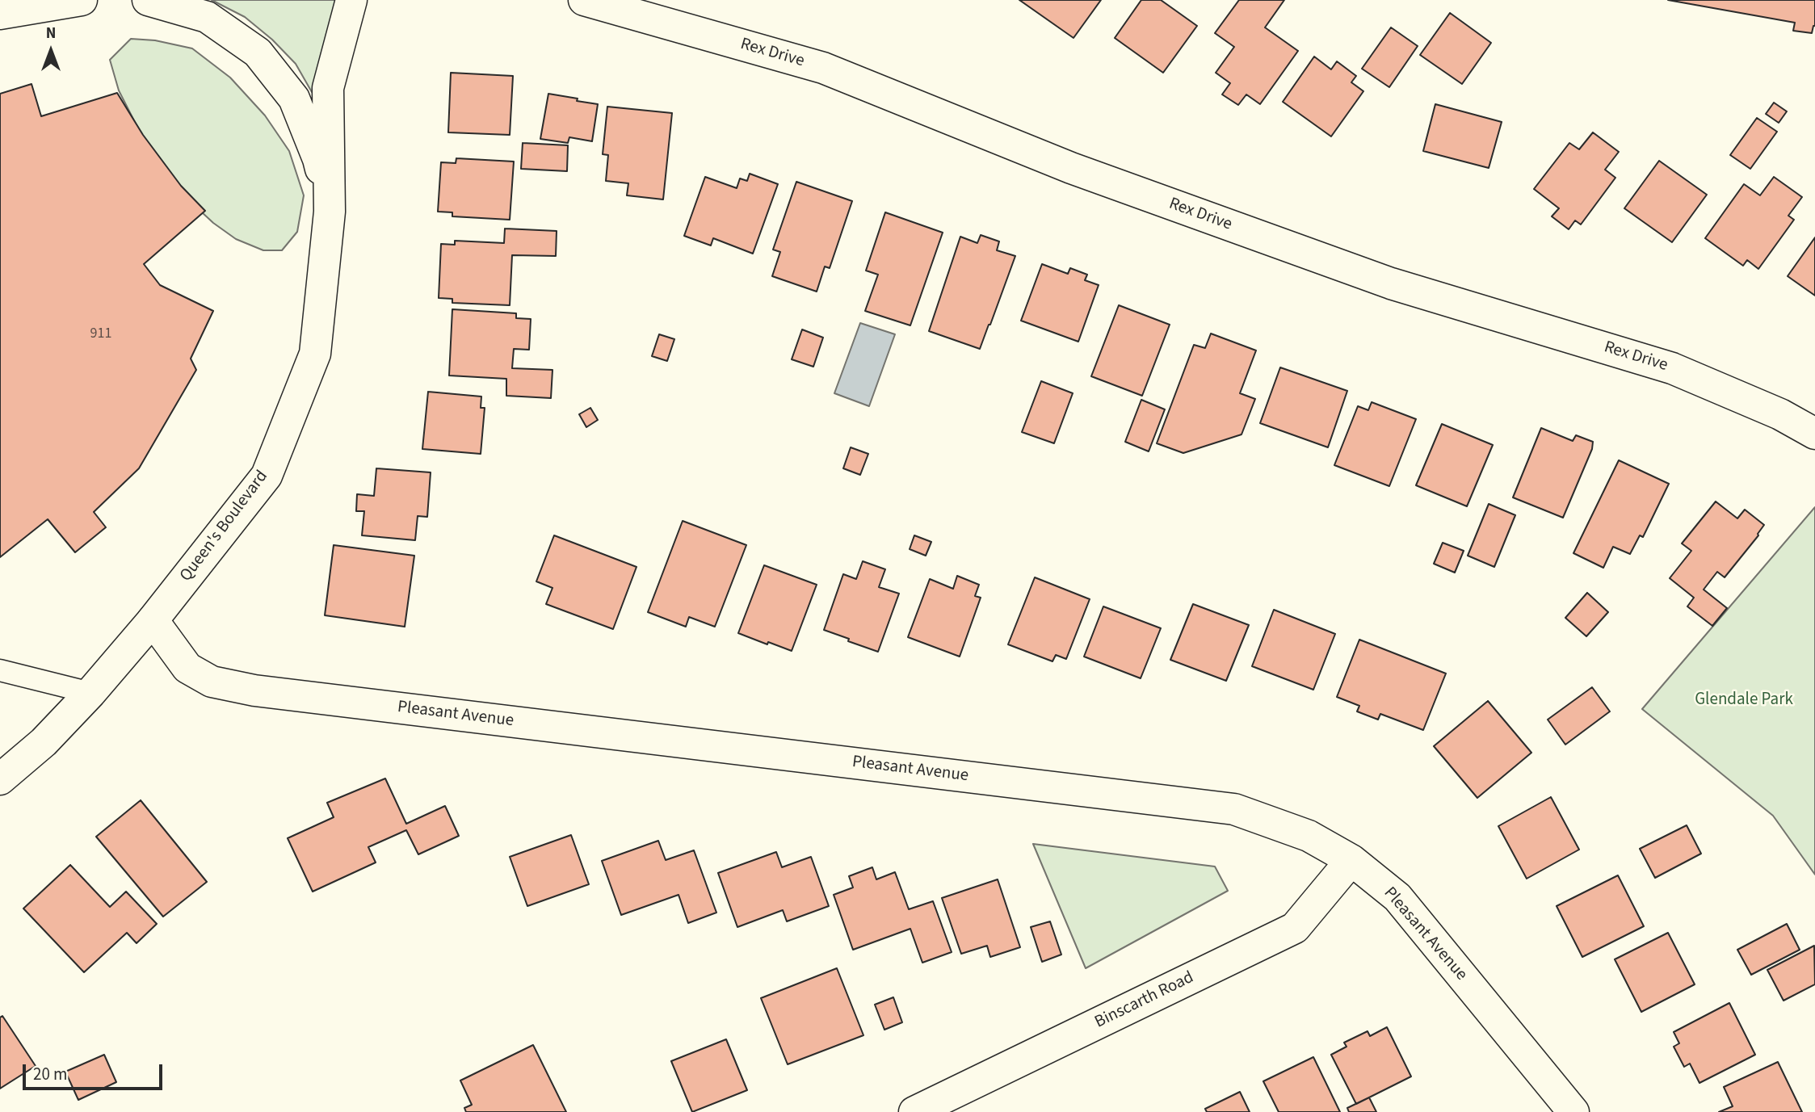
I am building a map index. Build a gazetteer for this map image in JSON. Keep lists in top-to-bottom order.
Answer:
{
  "streets": {
    "street": [
      "Rex Drive",
      "Queen's Boulevard",
      "Pleasant Avenue",
      "Binscarth Road"
    ]
  },
  "crossings": [
    ["Queen's Boulevard", "Pleasant Avenue"],
    ["Pleasant Avenue", "Binscarth Road"]
  ],
  "parks": ["Glendale Park"],
  "house_numbers": ["911"],
  "scale_bar": "20 m",
  "north": "top"
}
